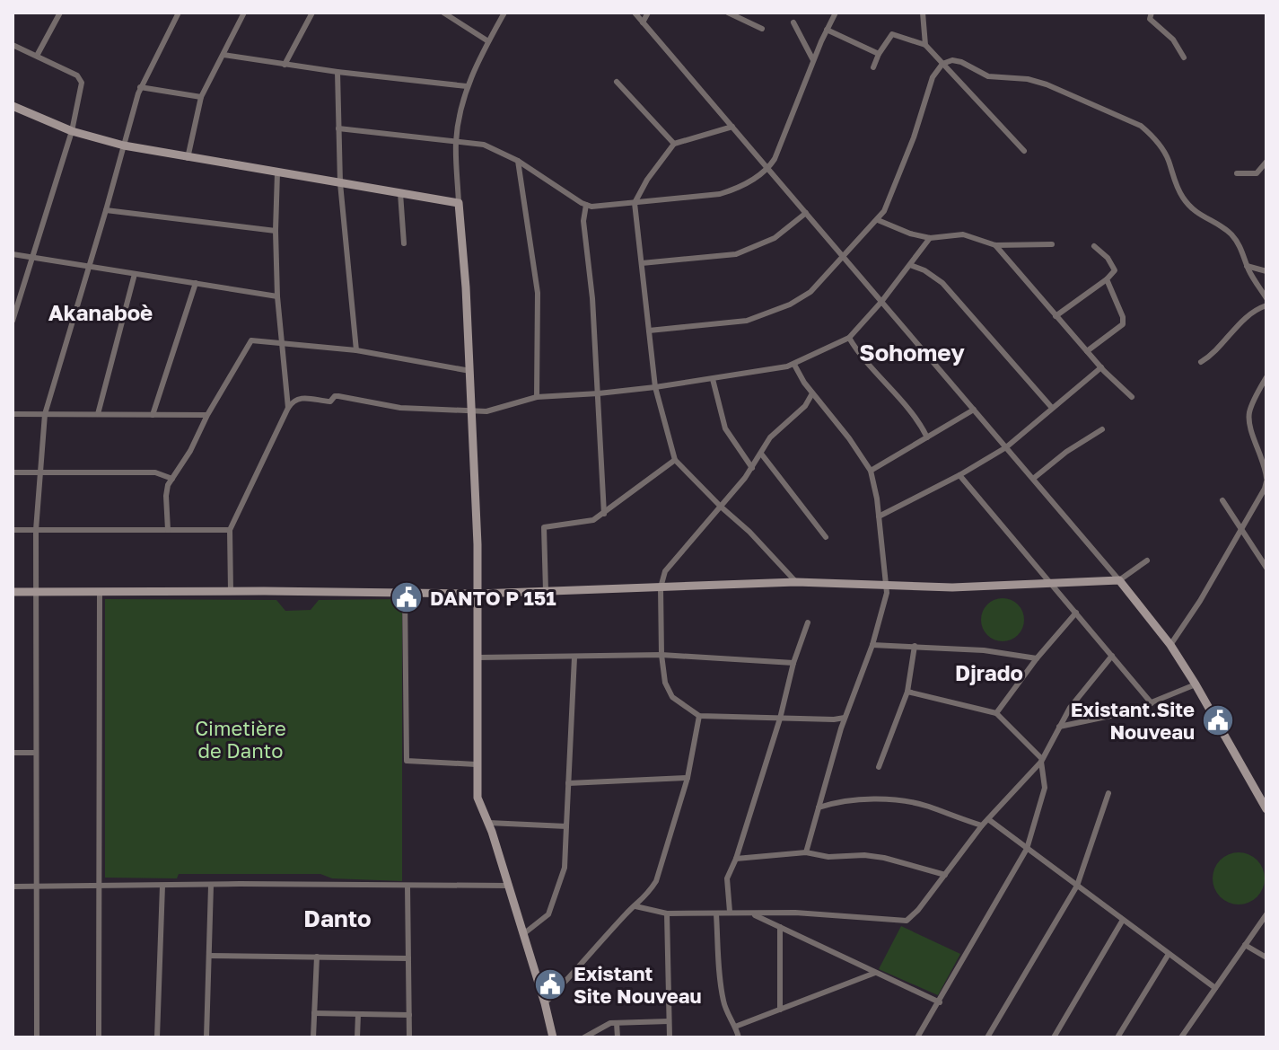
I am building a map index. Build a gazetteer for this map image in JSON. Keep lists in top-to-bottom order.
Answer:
{
  "districts": [
    "Akanaboè",
    "Sohomey",
    "Djrado",
    "Danto"
  ],
  "parks": ["Cimetière de Danto"],
  "places": {
    "public building": ["DANTO P 151", "Existant.Site Nouveau", "Existant Site Nouveau"]
  }
}
